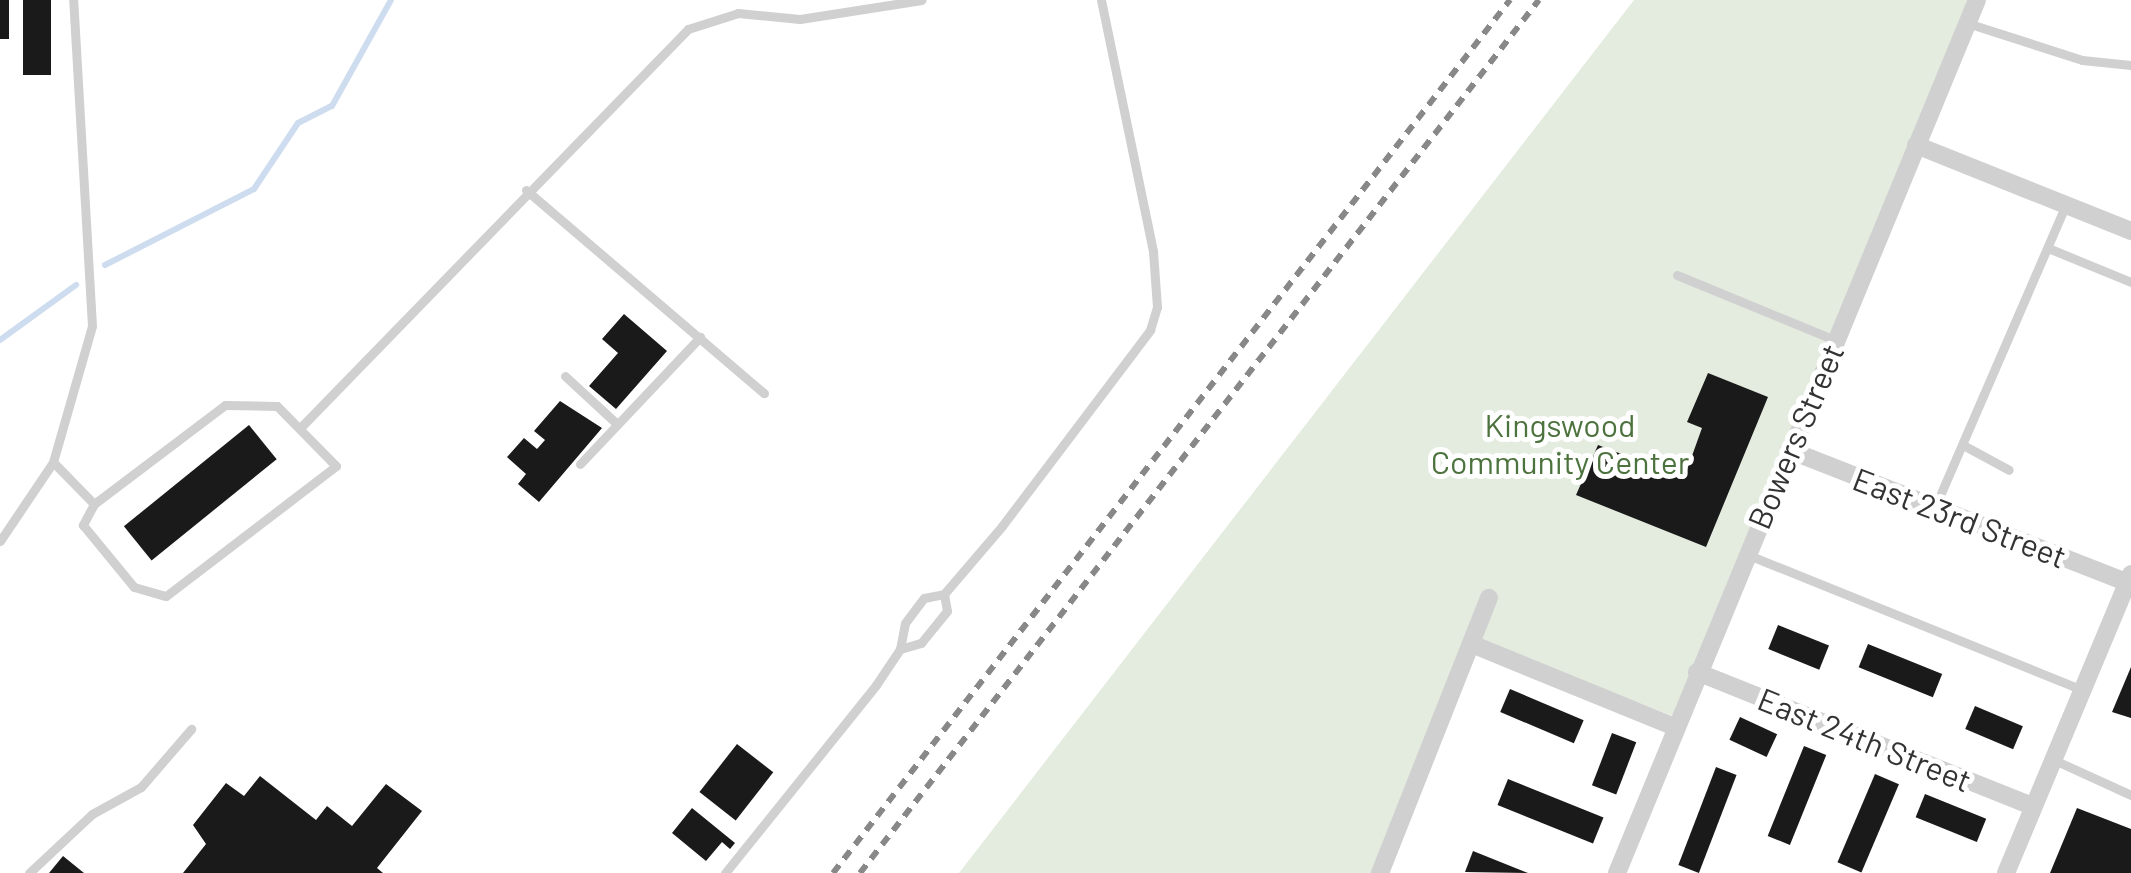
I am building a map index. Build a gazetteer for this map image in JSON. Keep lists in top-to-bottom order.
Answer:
{
  "streets": {
    "street": ["Bowers Street", "East 23rd Street", "East 24th Street"]
  },
  "crossings": [
    ["Bowers Street", "East 23rd Street"],
    ["Bowers Street", "East 24th Street"]
  ],
  "parks": ["Kingswood Community Center"]
}
